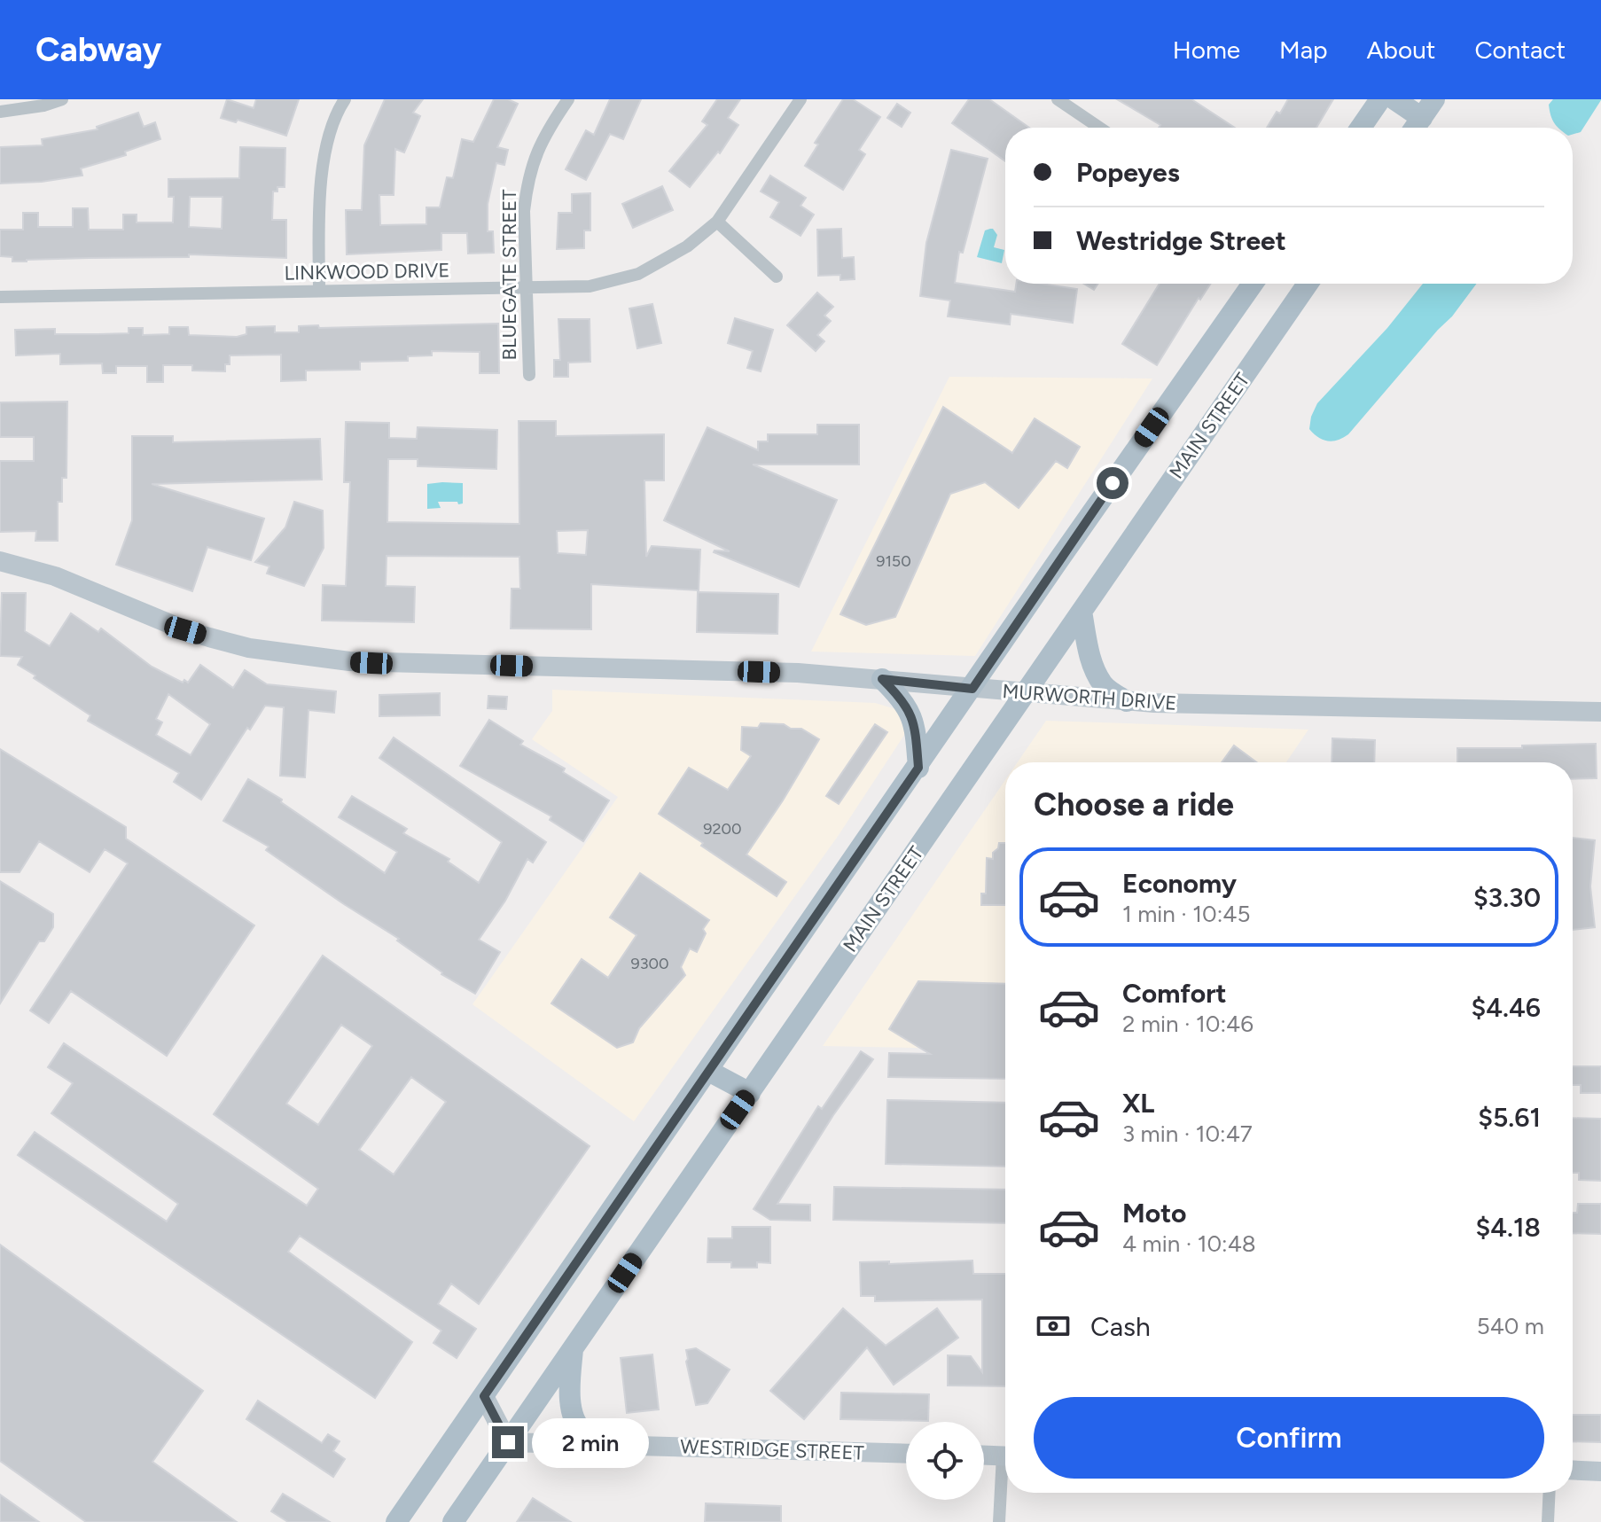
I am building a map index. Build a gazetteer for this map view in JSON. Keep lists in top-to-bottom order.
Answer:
{
  "streets": {
    "main road": ["MAIN STREET"],
    "street": [
      "LINKWOOD DRIVE",
      "BLUEGATE STREET",
      "MURWORTH DRIVE",
      "WESTRIDGE STREET"
    ]
  },
  "crossings": [
    ["LINKWOOD DRIVE", "BLUEGATE STREET"],
    ["MAIN STREET", "MURWORTH DRIVE"],
    ["MAIN STREET", "WESTRIDGE STREET"]
  ],
  "house_numbers": ["9150", "9200", "9300"],
  "page": {
    "header": "Cabway",
    "nav": [
      "Home",
      "Map",
      "About",
      "Contact"
    ],
    "banner": ["Popeyes", "Westridge Street"],
    "heading": "Choose a ride",
    "list": [
      {
        "name": "Economy",
        "note": "1 min · 10:45",
        "value": "$3.30"
      },
      {
        "name": "Comfort",
        "note": "2 min · 10:46",
        "value": "$4.46"
      },
      {
        "name": "XL",
        "note": "3 min · 10:47",
        "value": "$5.61"
      },
      {
        "name": "Moto",
        "note": "4 min · 10:48",
        "value": "$4.18"
      }
    ],
    "pay": ["Cash", "540 m"],
    "buttons": "Confirm",
    "bubble": "2 min"
  }
}
